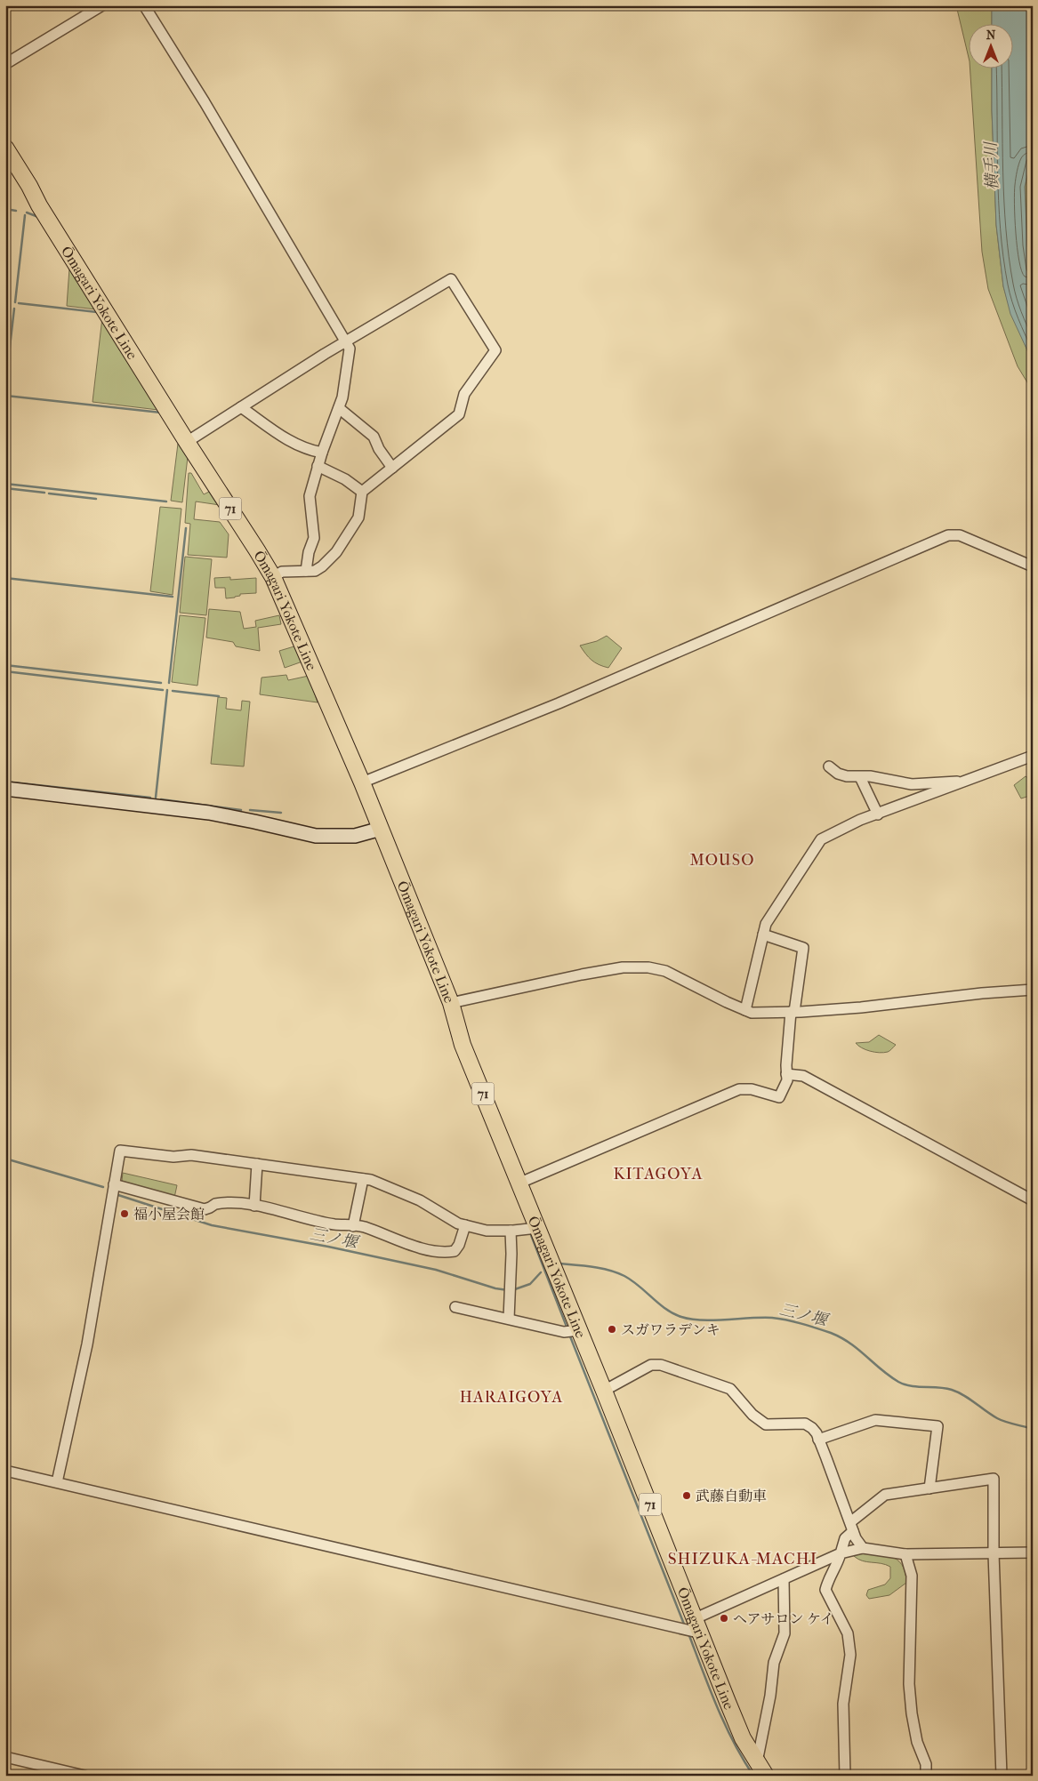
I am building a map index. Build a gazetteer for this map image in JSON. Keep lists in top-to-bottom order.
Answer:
{
  "streets": {
    "main road": ["Ōmagari Yokote Line", "71"]
  },
  "districts": [
    "MOUSO",
    "KITAGOYA",
    "HARAIGOYA",
    "SHIZUKA-MACHI"
  ],
  "water": ["横手川", "三ノ堰"],
  "places": [
    "福小屋会館",
    "スガワラデンキ",
    "武藤自動車",
    "ヘアサロン ケイ"
  ],
  "north": "top"
}
